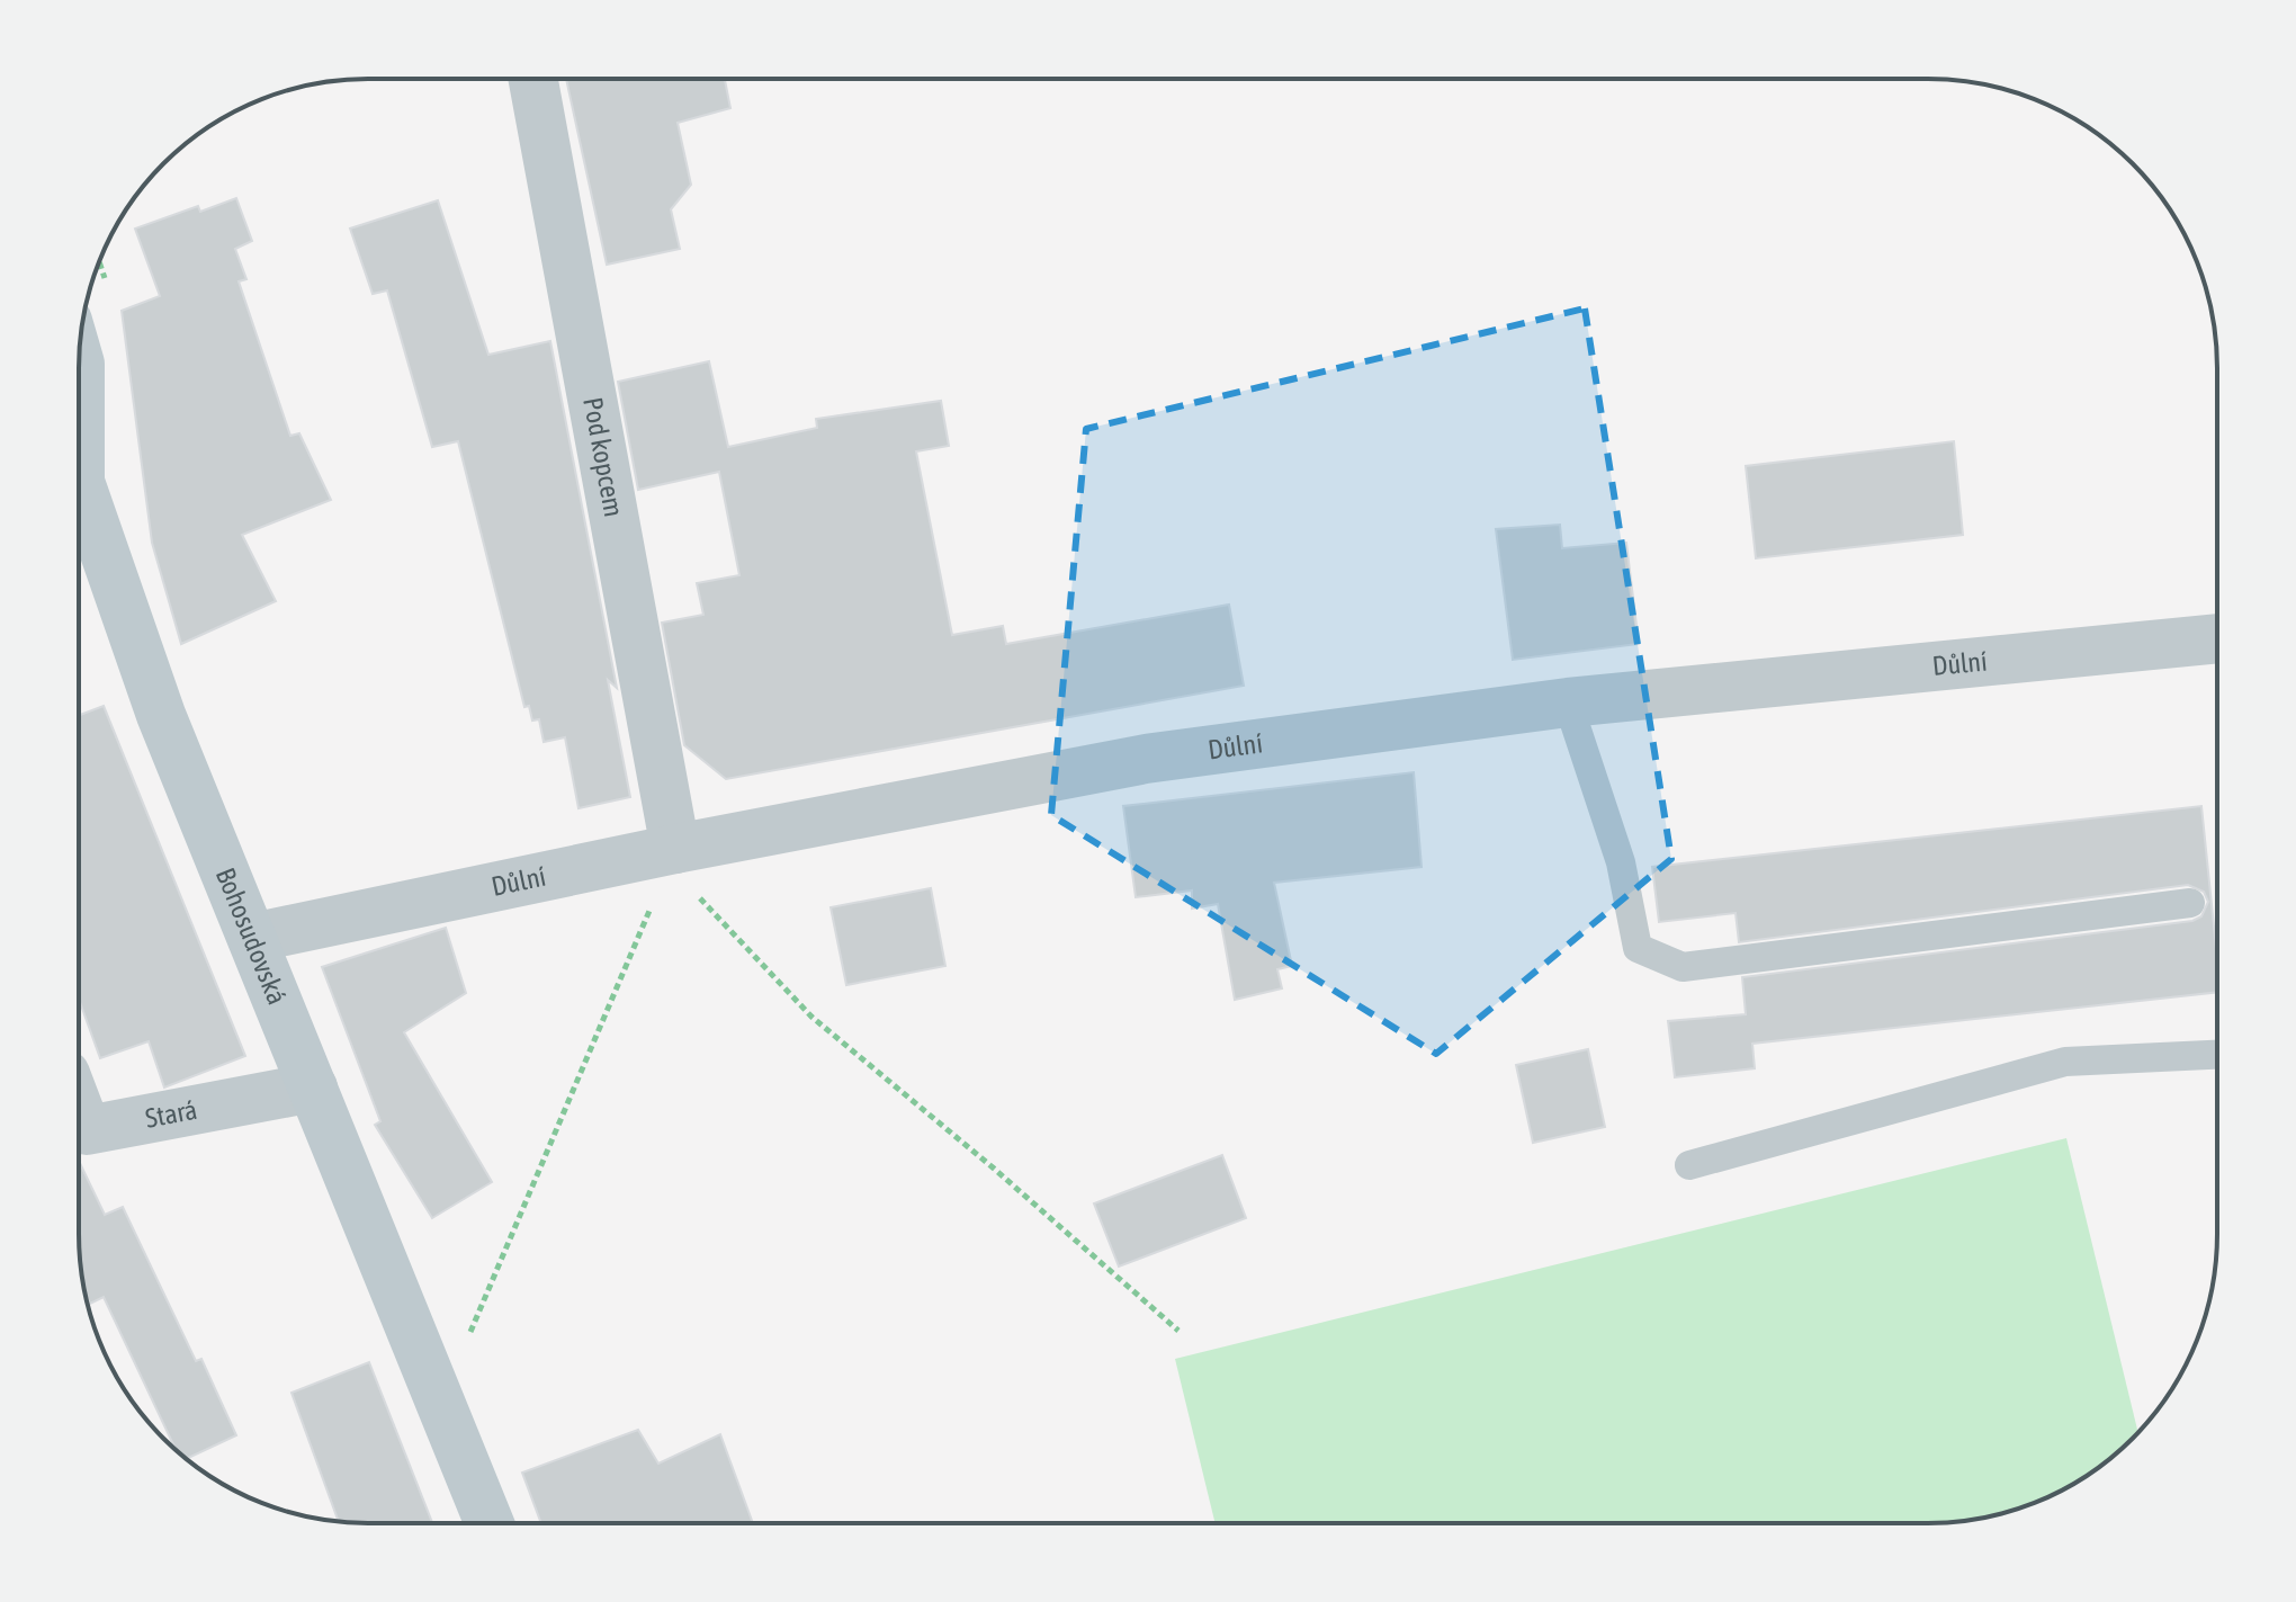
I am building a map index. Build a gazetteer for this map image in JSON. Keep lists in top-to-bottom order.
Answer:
{
  "streets": {
    "street": [
      "Pod kopcem",
      "Důlní",
      "Bohosudovská",
      "Stará"
    ]
  },
  "crossings": [
    ["Pod kopcem", "Důlní"],
    ["Důlní", "Bohosudovská"],
    ["Bohosudovská", "Stará"]
  ]
}
